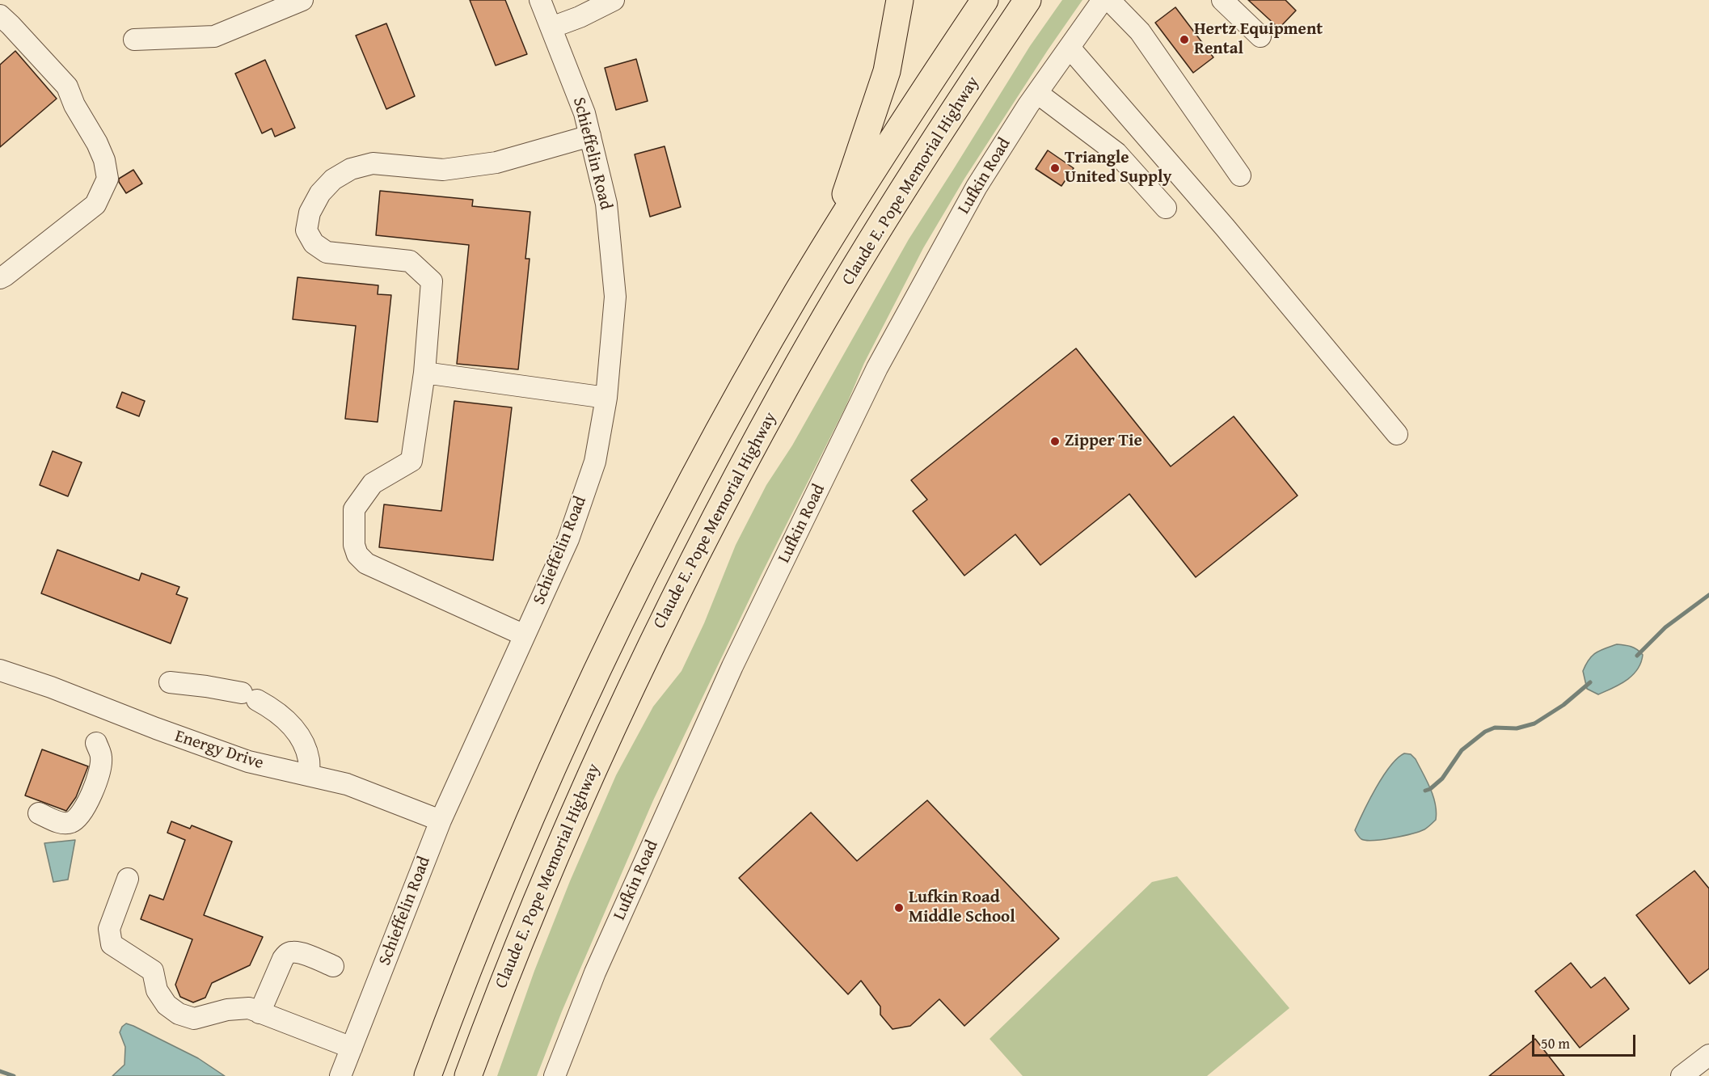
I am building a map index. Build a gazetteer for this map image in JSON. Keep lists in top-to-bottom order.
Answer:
{
  "streets": {
    "highway": ["Claude E. Pope Memorial Highway"],
    "street": ["Schieffelin Road", "Lufkin Road", "Energy Drive"]
  },
  "crossings": [
    ["Schieffelin Road", "Energy Drive"]
  ],
  "places": [
    "Hertz Equipment Rental",
    "Triangle United Supply",
    "Zipper Tie",
    "Lufkin Road Middle School"
  ],
  "scale_bar": "50 m"
}
